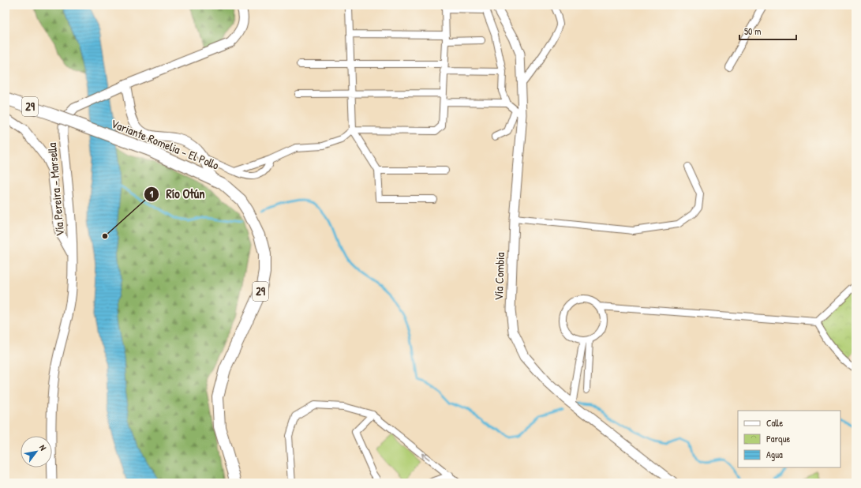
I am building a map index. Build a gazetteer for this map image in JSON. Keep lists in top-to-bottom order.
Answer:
{
  "streets": {
    "highway": ["29", "Variante Romelia - El Pollo"],
    "main road": ["Vía Pereira - Marsella", "Vía Combia"]
  },
  "places": ["Río Otún"],
  "legend": ["Calle", "Parque", "Agua"],
  "scale_bar": "50 m",
  "north": "top right"
}
